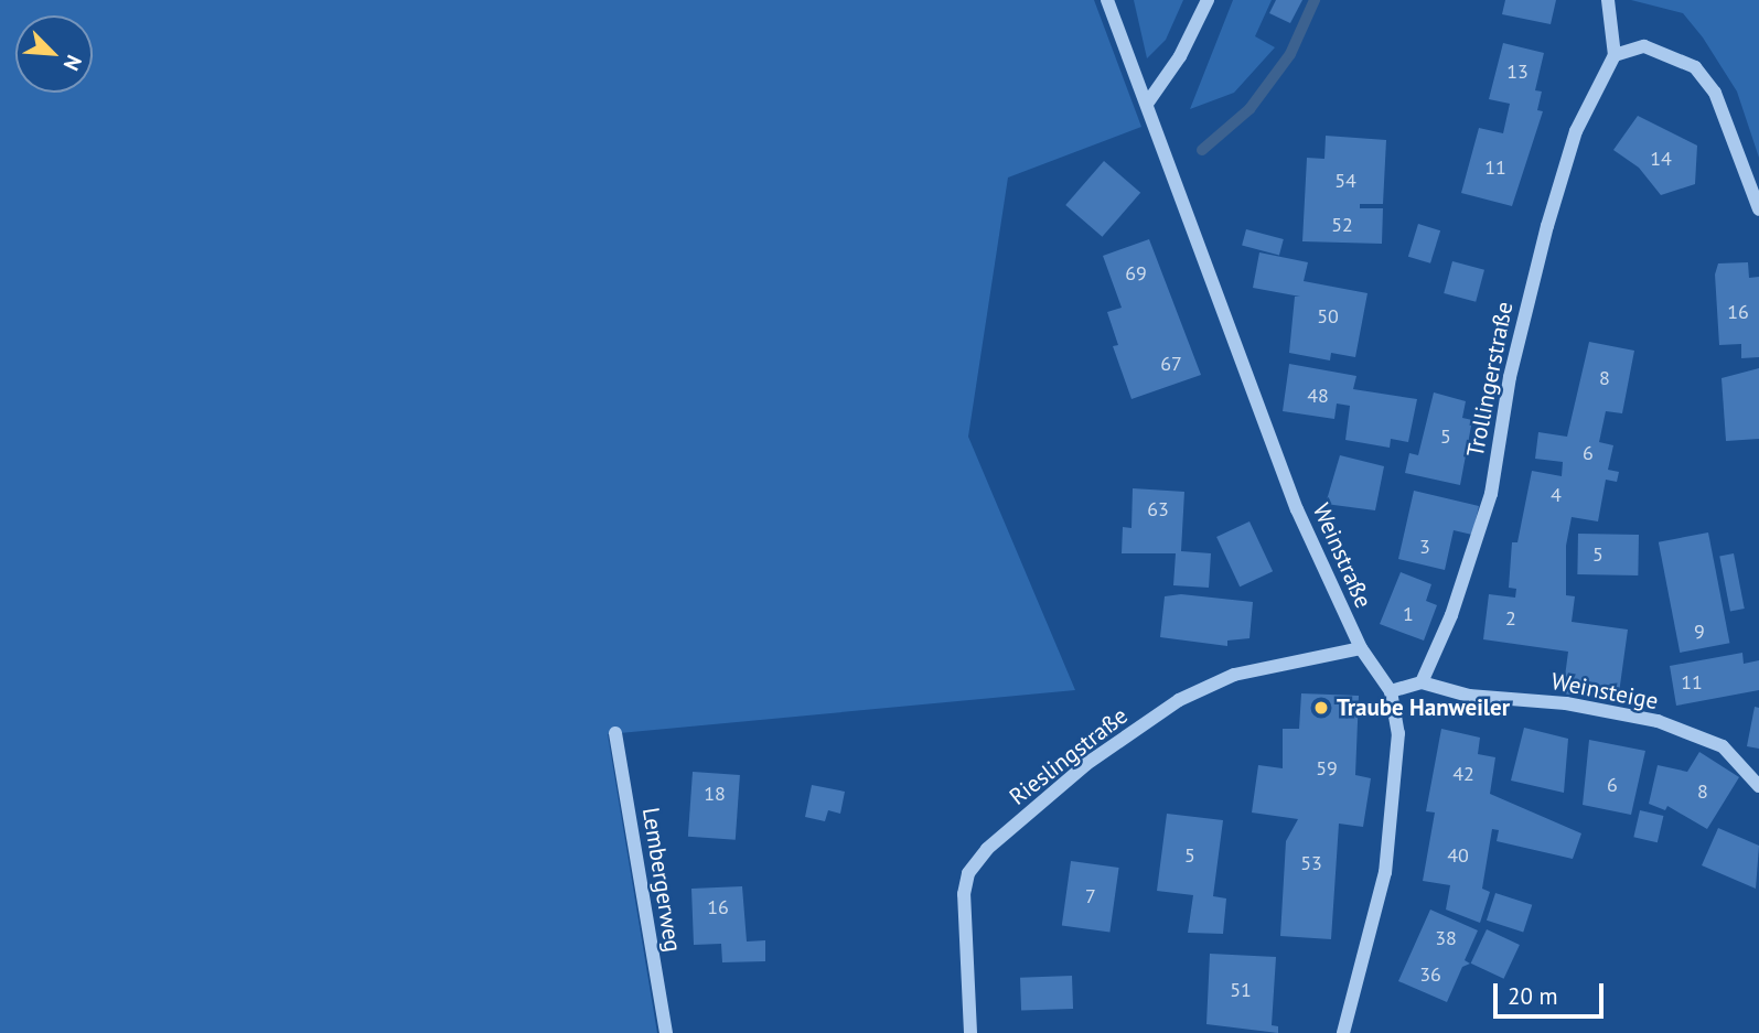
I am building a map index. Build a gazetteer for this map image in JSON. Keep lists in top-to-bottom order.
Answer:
{
  "streets": {
    "street": [
      "Trollingerstraße",
      "Weinstraße",
      "Weinsteige",
      "Rieslingstraße",
      "Lembergerweg"
    ]
  },
  "crossings": [
    ["Trollingerstraße", "Weinsteige"],
    ["Weinstraße", "Rieslingstraße"]
  ],
  "places": ["Traube Hanweiler"],
  "house_numbers": [
    "13",
    "14",
    "11",
    "54",
    "52",
    "69",
    "16",
    "50",
    "67",
    "8",
    "48",
    "5",
    "6",
    "4",
    "63",
    "3",
    "5",
    "1",
    "2",
    "9",
    "11",
    "59",
    "42",
    "6",
    "8",
    "18",
    "5",
    "40",
    "53",
    "7",
    "16",
    "38",
    "36",
    "51"
  ],
  "scale_bar": "20 m",
  "north": "bottom right"
}
